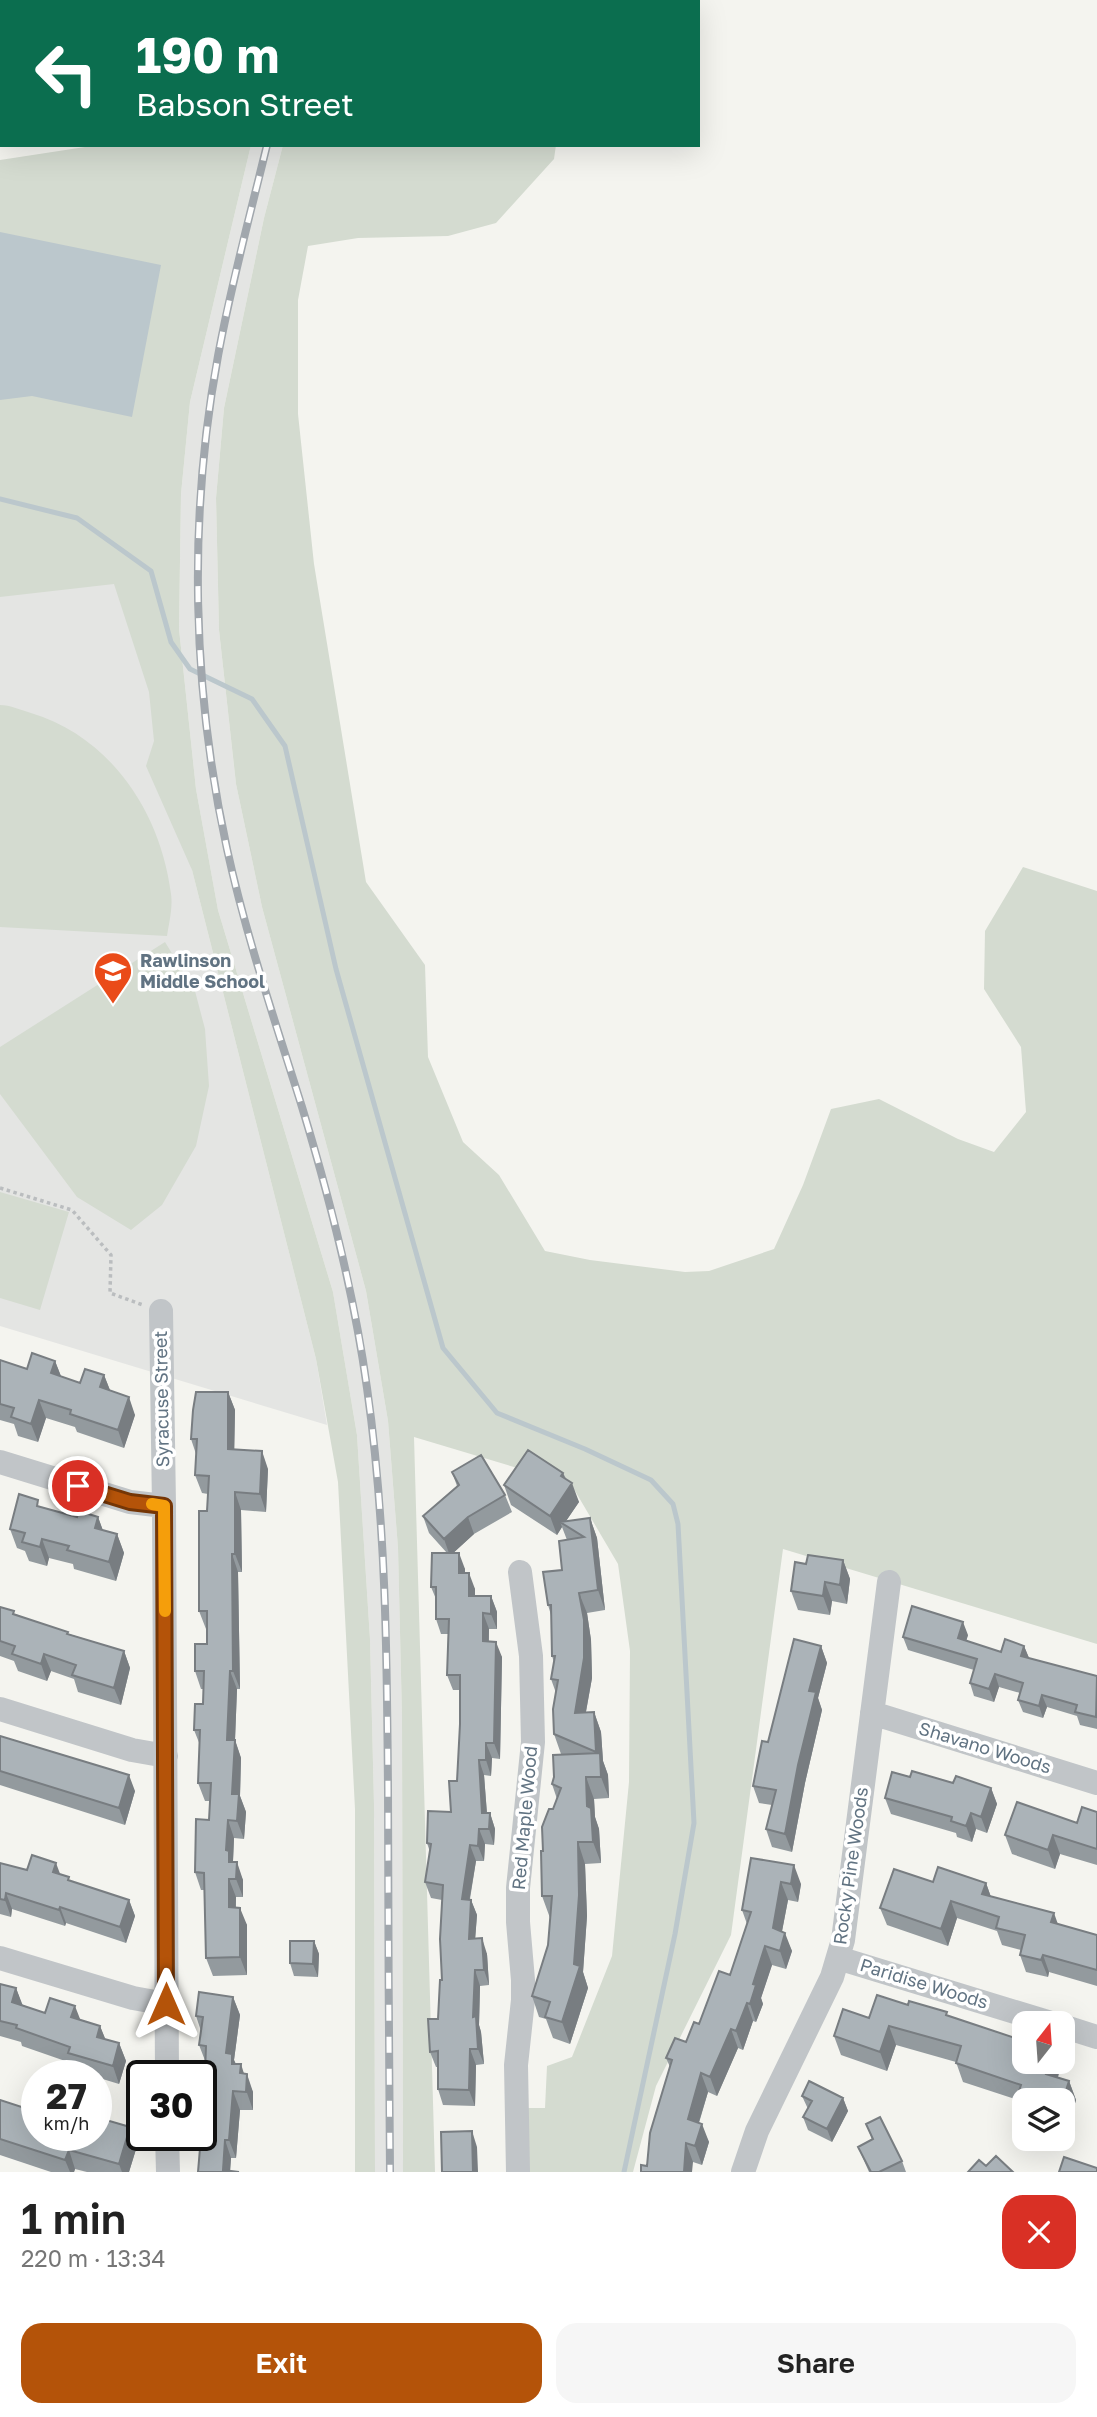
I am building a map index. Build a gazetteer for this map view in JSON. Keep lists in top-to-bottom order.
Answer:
{
  "streets": {
    "street": [
      "Syracuse Street",
      "Shavano Woods",
      "Red Maple Wood",
      "Rocky Pine Woods",
      "Paridise Woods"
    ]
  },
  "crossings": [
    ["Shavano Woods", "Rocky Pine Woods"],
    ["Rocky Pine Woods", "Paridise Woods"]
  ],
  "places": {
    "school or university": ["Rawlinson Middle School"]
  },
  "north": "top",
  "page": {
    "turn": ["190 m", "Babson Street"],
    "speed": "27 km/h",
    "limit": "30",
    "heading": ["1 min", "220 m · 13:34"],
    "buttons": ["Exit", "Share"]
  }
}
